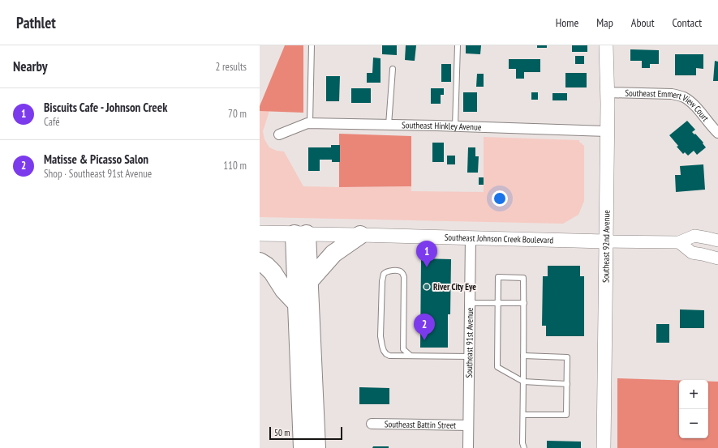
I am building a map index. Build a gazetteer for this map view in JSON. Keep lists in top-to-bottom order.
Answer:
{
  "streets": {
    "main road": ["Southeast Johnson Creek Boulevard", "Southeast 92nd Avenue"],
    "street": [
      "Southeast Emmert View Court",
      "Southeast Hinkley Avenue",
      "Southeast 91st Avenue",
      "Southeast Battin Street"
    ]
  },
  "crossings": [
    ["Southeast Emmert View Court", "Southeast 92nd Avenue"],
    ["Southeast Hinkley Avenue", "Southeast 92nd Avenue"],
    ["Southeast Johnson Creek Boulevard", "Southeast 92nd Avenue"],
    ["Southeast Johnson Creek Boulevard", "Southeast 91st Avenue"],
    ["Southeast 91st Avenue", "Southeast Battin Street"]
  ],
  "places": ["River City Eye"],
  "scale_bar": "50 m",
  "page": {
    "header": "Pathlet",
    "nav": [
      "Home",
      "Map",
      "About",
      "Contact"
    ],
    "heading": ["Nearby", "2 results"],
    "list": [
      {
        "mark": "1",
        "name": "Biscuits Cafe - Johnson Creek",
        "note": "Café",
        "value": "70 m"
      },
      {
        "mark": "2",
        "name": "Matisse & Picasso Salon",
        "note": "Shop · Southeast 91st Avenue",
        "value": "110 m"
      }
    ],
    "pins": ["1", "2"],
    "map_buttons": ["+", "−"],
    "scale": "50 m"
  }
}
